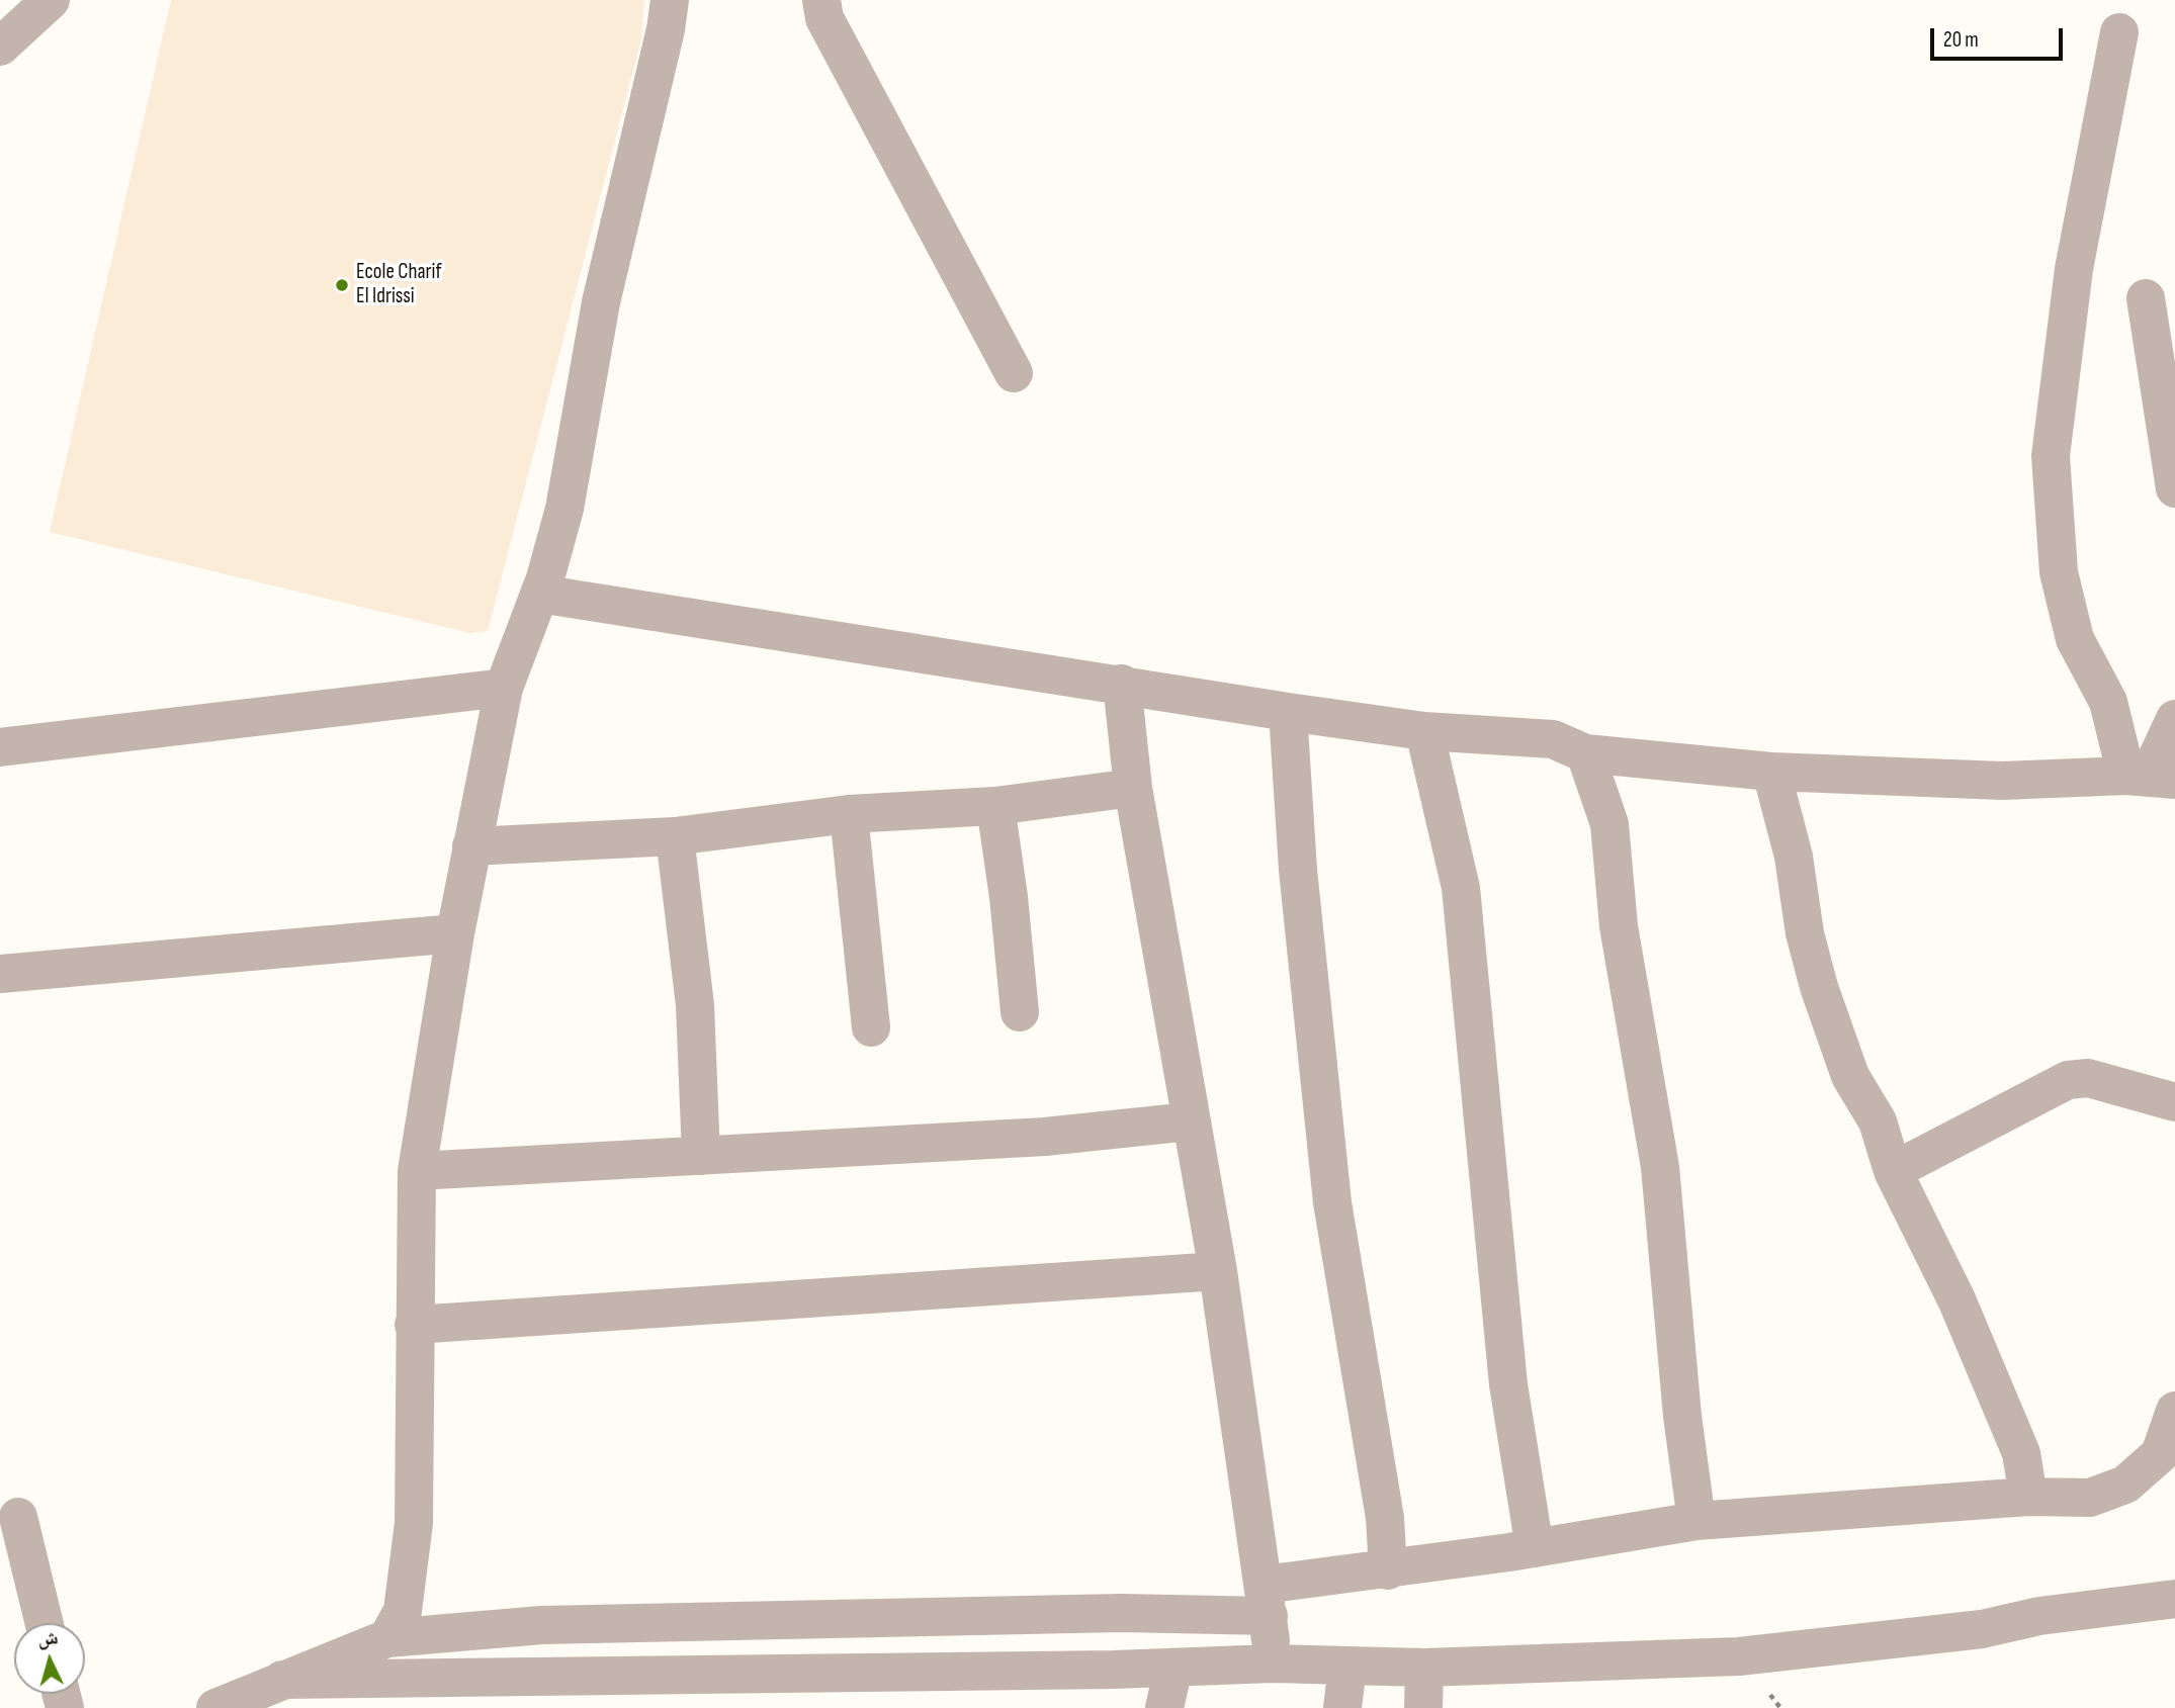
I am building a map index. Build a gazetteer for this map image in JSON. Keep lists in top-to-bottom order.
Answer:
{
  "places": ["Ecole Charif El Idrissi"],
  "scale_bar": "20 m",
  "north": "top"
}
